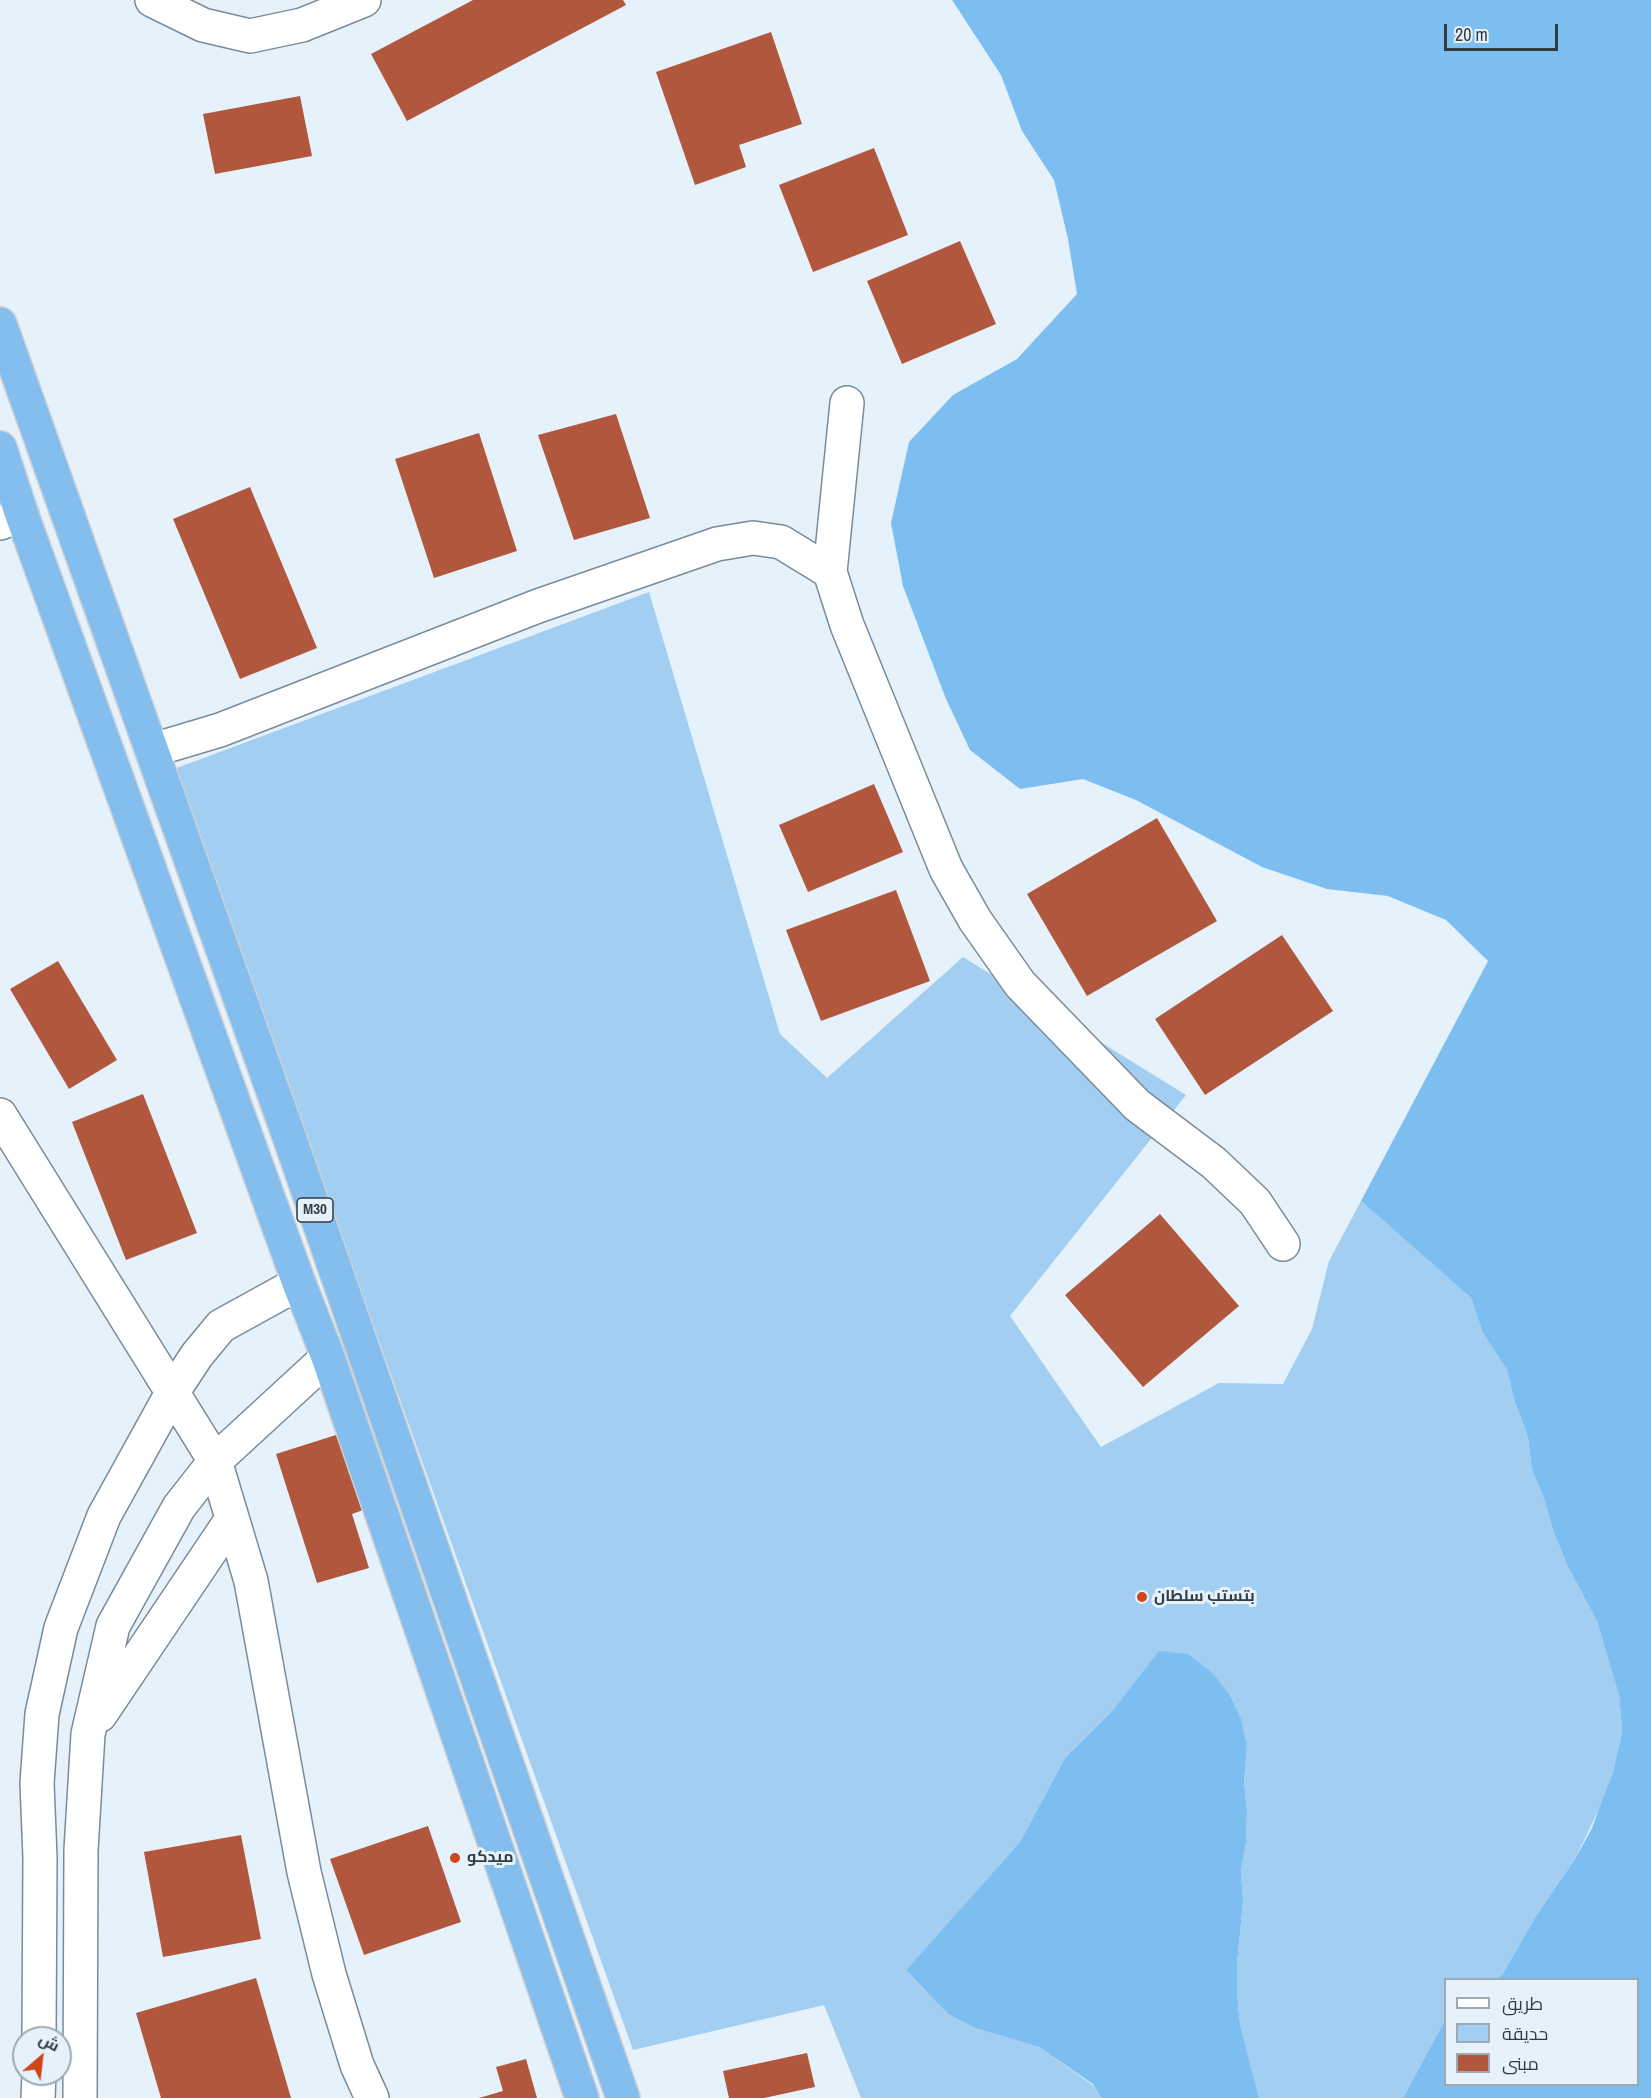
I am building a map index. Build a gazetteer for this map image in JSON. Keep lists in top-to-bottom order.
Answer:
{
  "streets": {
    "highway": ["M30"]
  },
  "places": ["بتستب سلطان", "ميدكو"],
  "legend": ["طريق", "حديقة", "مبنى"],
  "scale_bar": "20 m",
  "north": "top right"
}
